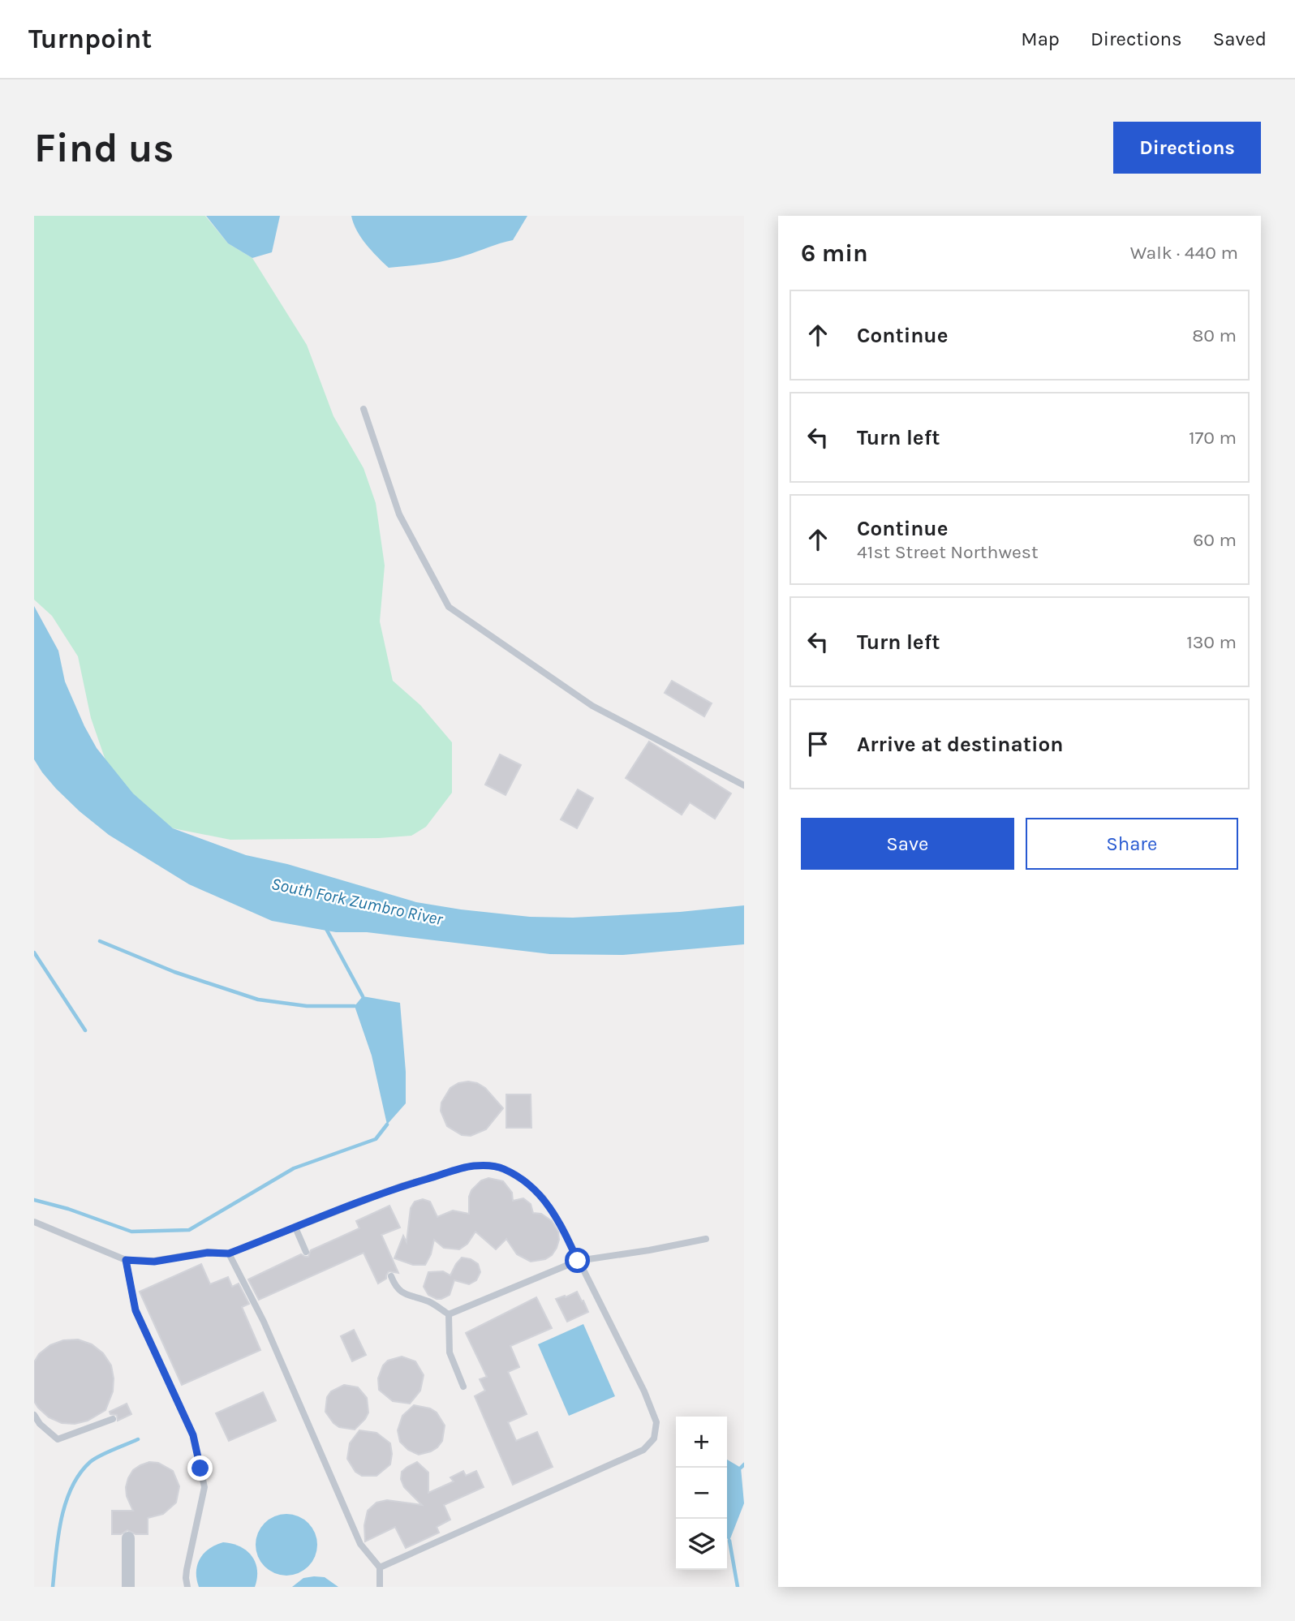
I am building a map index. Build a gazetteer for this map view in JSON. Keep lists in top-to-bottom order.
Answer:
{
  "water": ["South Fork Zumbro River"],
  "page": {
    "header": "Turnpoint",
    "nav": ["Map", "Directions", "Saved"],
    "buttons": [
      "Directions",
      ["Save", "Share"]
    ],
    "title": "Find us",
    "heading": ["6 min", "Walk · 440 m"],
    "list": [
      ["Continue", "80 m"],
      ["Turn left", "170 m"],
      ["Continue", "41st Street Northwest", "60 m"],
      ["Turn left", "130 m"],
      "Arrive at destination"
    ],
    "map_buttons": ["+", "−"]
  }
}
